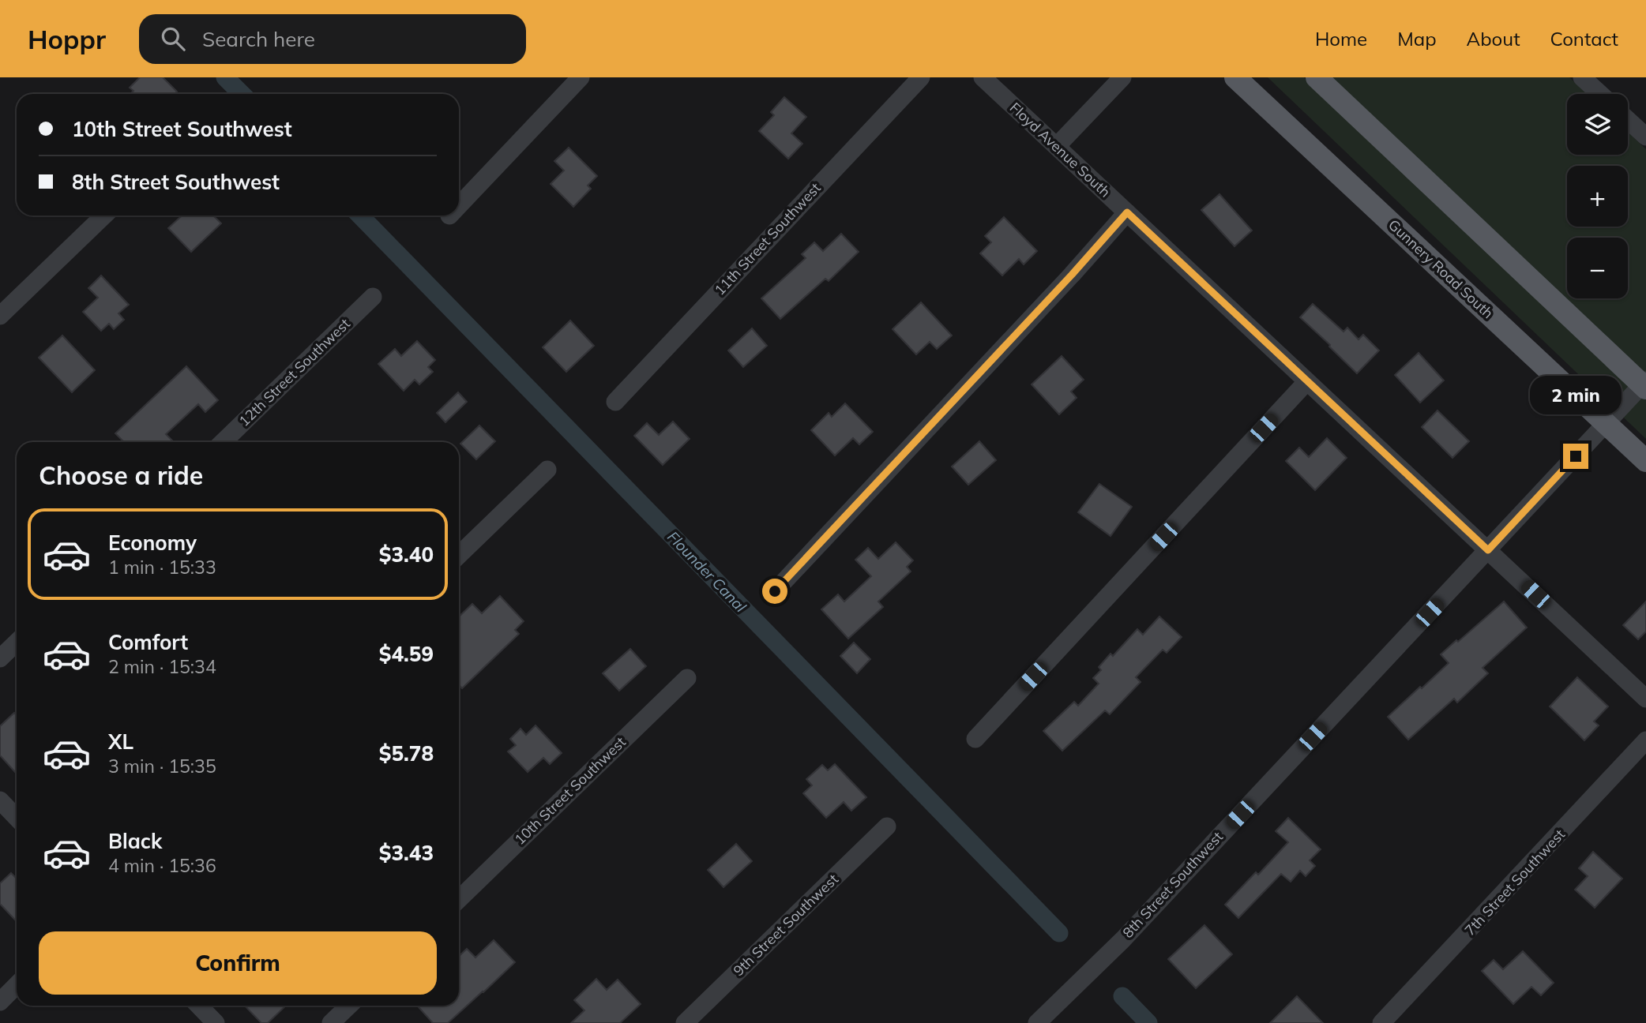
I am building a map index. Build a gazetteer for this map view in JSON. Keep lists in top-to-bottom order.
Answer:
{
  "streets": {
    "main road": ["Gunnery Road South"],
    "street": [
      "Floyd Avenue South",
      "11th Street Southwest",
      "12th Street Southwest",
      "10th Street Southwest",
      "7th Street Southwest",
      "8th Street Southwest",
      "9th Street Southwest"
    ]
  },
  "crossings": [
    ["Floyd Avenue South", "8th Street Southwest"],
    ["Gunnery Road South", "8th Street Southwest"]
  ],
  "water": ["Flounder Canal"],
  "page": {
    "header": "Hoppr",
    "search": "Search here",
    "nav": [
      "Home",
      "Map",
      "About",
      "Contact"
    ],
    "map_buttons": ["+", "−"],
    "banner": ["10th Street Southwest", "8th Street Southwest"],
    "bubble": "2 min",
    "heading": "Choose a ride",
    "list": [
      {
        "name": "Economy",
        "note": "1 min · 15:33",
        "value": "$3.40"
      },
      {
        "name": "Comfort",
        "note": "2 min · 15:34",
        "value": "$4.59"
      },
      {
        "name": "XL",
        "note": "3 min · 15:35",
        "value": "$5.78"
      },
      {
        "name": "Black",
        "note": "4 min · 15:36",
        "value": "$3.43"
      }
    ],
    "buttons": "Confirm"
  }
}
